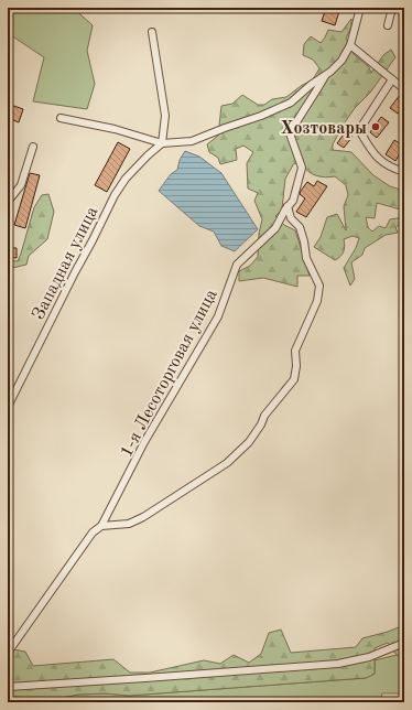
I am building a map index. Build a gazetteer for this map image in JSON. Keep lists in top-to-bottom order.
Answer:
{
  "streets": {
    "street": ["Западная улица", "1-я Лесоторговая улица"]
  },
  "places": ["Хозтовары"]
}
